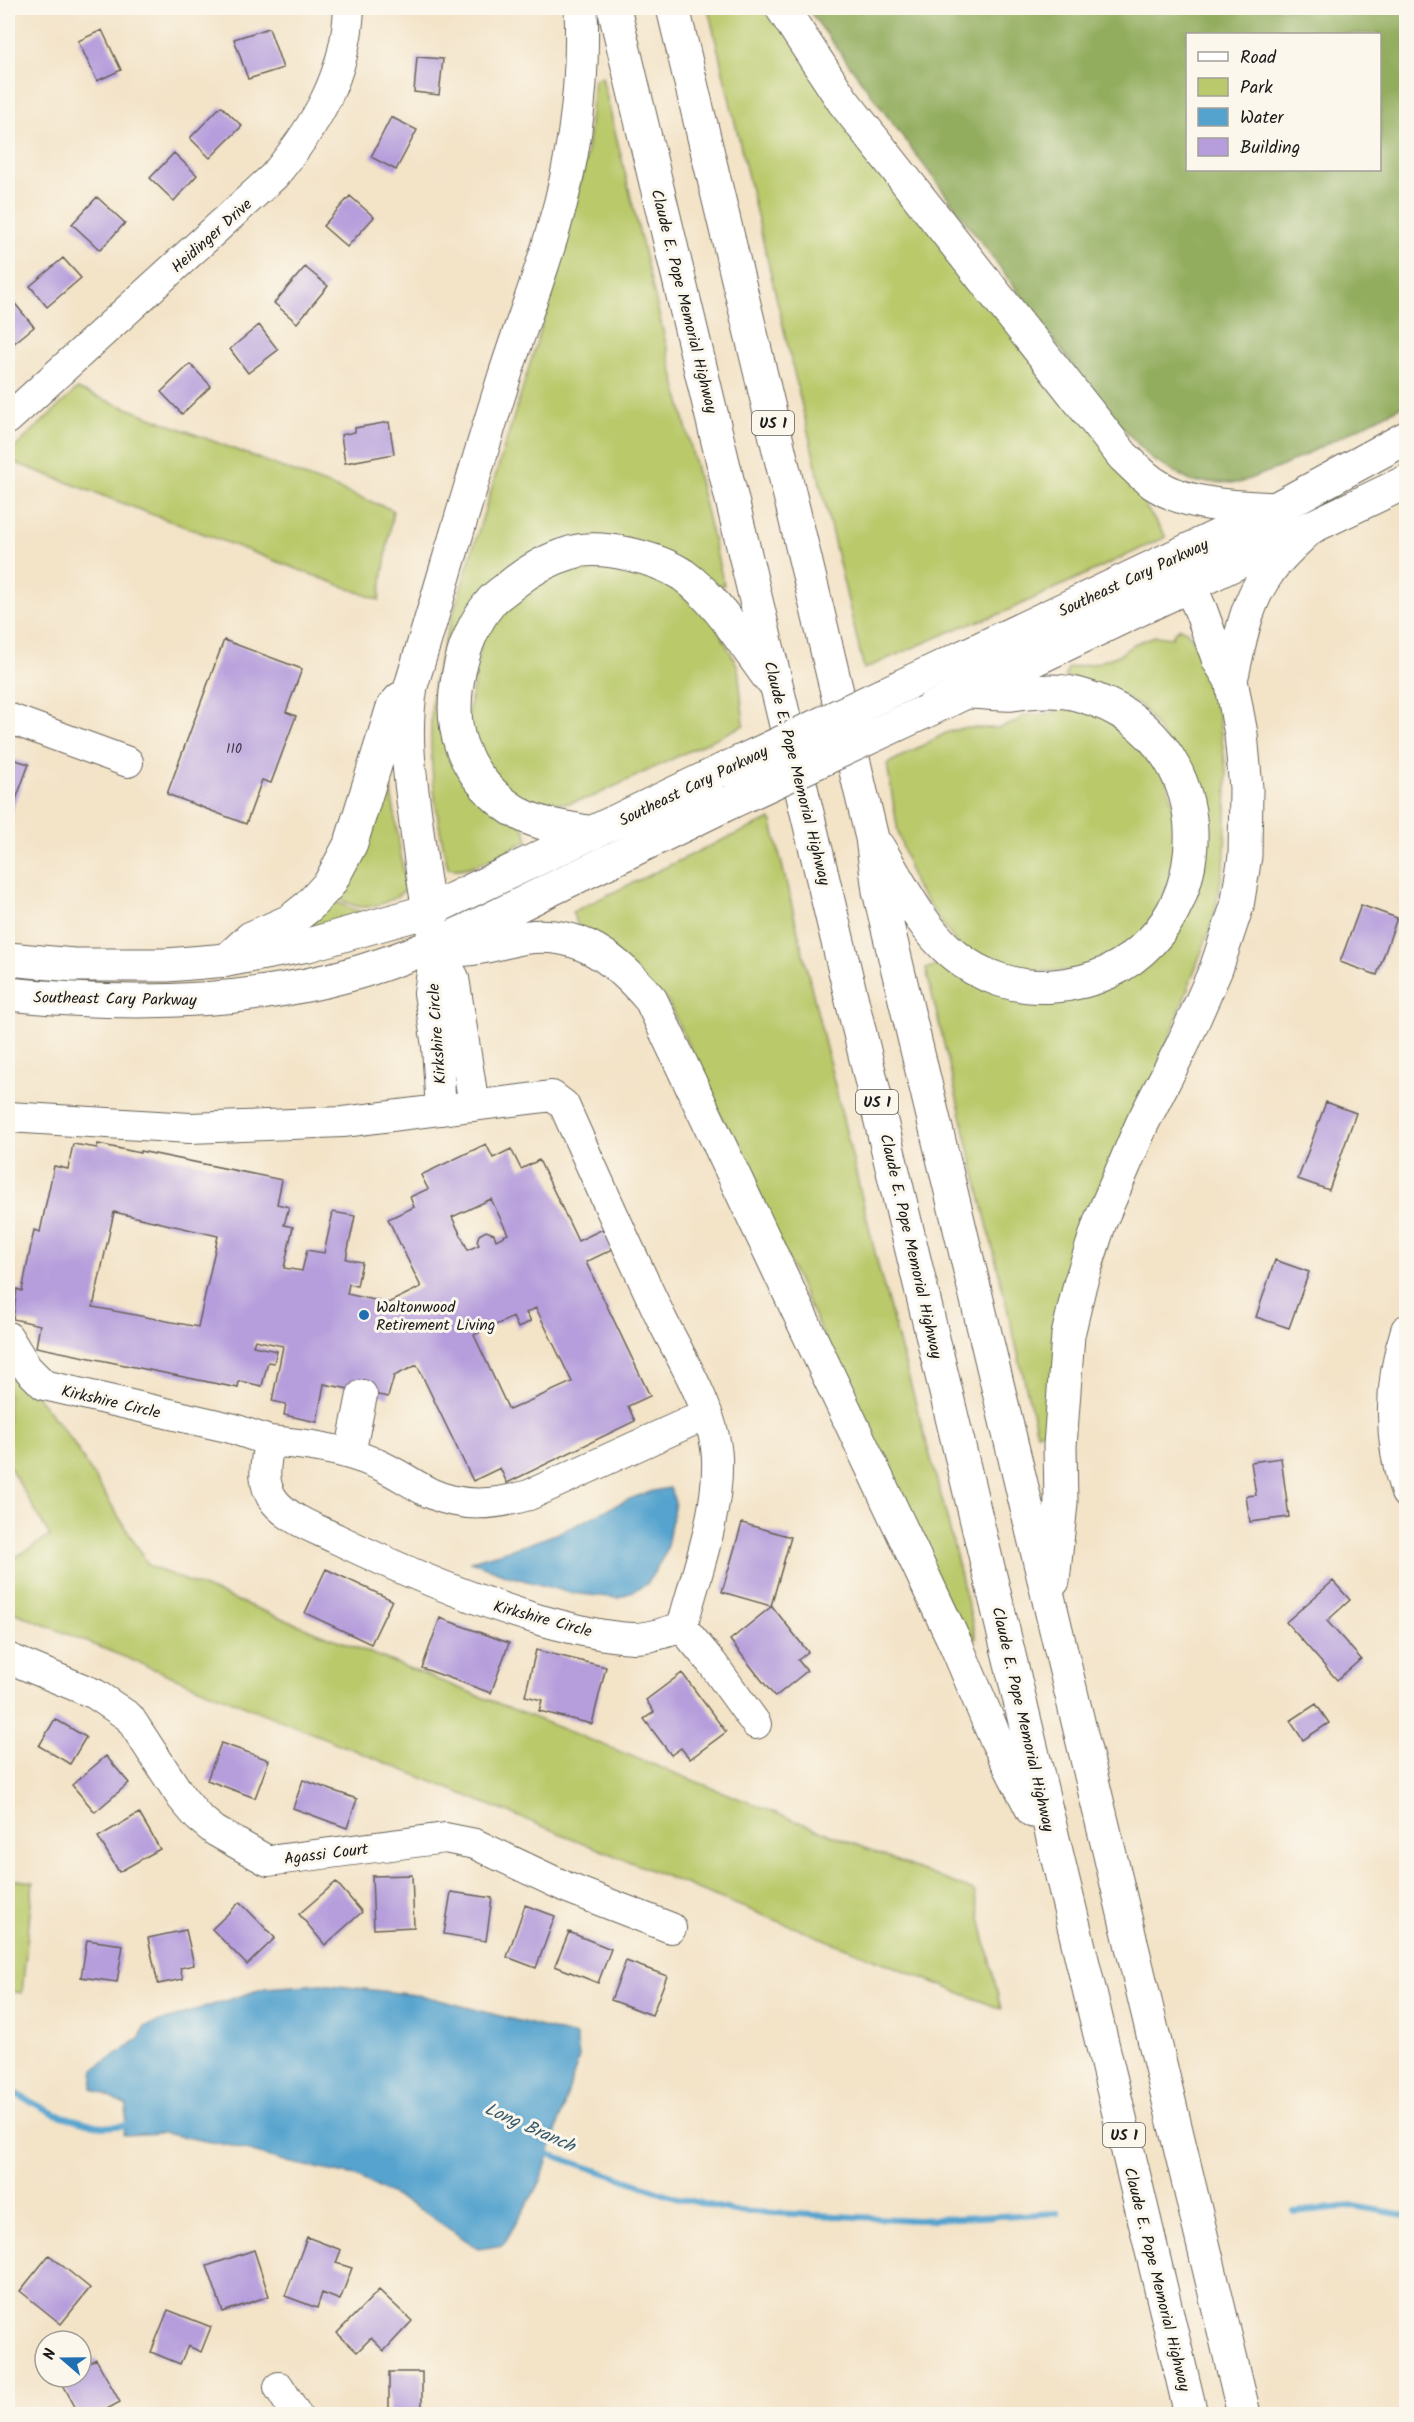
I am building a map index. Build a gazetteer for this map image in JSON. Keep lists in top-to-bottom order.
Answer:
{
  "streets": {
    "main road": ["Claude E. Pope Memorial Highway", "US 1", "Southeast Cary Parkway"],
    "street": ["Heidinger Drive", "Kirkshire Circle", "Agassi Court"]
  },
  "crossings": [
    ["Southeast Cary Parkway", "Kirkshire Circle"]
  ],
  "water": ["Long Branch"],
  "places": ["Waltonwood Retirement Living"],
  "house_numbers": ["110"],
  "legend": [
    "Road",
    "Park",
    "Water",
    "Building"
  ],
  "north": "left"
}
